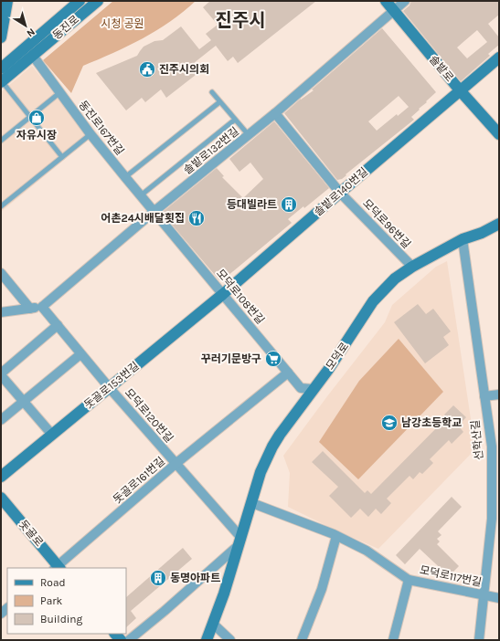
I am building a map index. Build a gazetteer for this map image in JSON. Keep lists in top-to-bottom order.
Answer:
{
  "streets": {
    "street": [
      "동진로",
      "솔밭로",
      "동진로167번길",
      "솔밭로132번길",
      "솔밭로140번길",
      "모덕로96번길",
      "모덕로108번길",
      "모덕로",
      "돗골로153번길",
      "모덕로120번길",
      "선학산길",
      "돗골로161번길",
      "돗골로",
      "모덕로117번길"
    ]
  },
  "crossings": [
    ["동진로", "동진로167번길"],
    ["솔밭로", "솔밭로132번길"],
    ["솔밭로", "솔밭로140번길"],
    ["동진로167번길", "솔밭로132번길"],
    ["동진로167번길", "모덕로108번길"],
    ["솔밭로132번길", "모덕로96번길"],
    ["솔밭로132번길", "모덕로108번길"],
    ["솔밭로132번길", "모덕로120번길"],
    ["솔밭로140번길", "모덕로96번길"],
    ["솔밭로140번길", "모덕로108번길"],
    ["솔밭로140번길", "돗골로153번길"],
    ["모덕로96번길", "모덕로"],
    ["모덕로108번길", "모덕로"],
    ["모덕로108번길", "돗골로153번길"],
    ["모덕로108번길", "돗골로161번길"],
    ["모덕로", "모덕로120번길"],
    ["모덕로", "선학산길"],
    ["모덕로", "모덕로117번길"],
    ["돗골로153번길", "모덕로120번길"],
    ["모덕로120번길", "돗골로161번길"],
    ["선학산길", "모덕로117번길"],
    ["돗골로161번길", "돗골로"]
  ],
  "districts": ["진주시"],
  "parks": ["시청 공원"],
  "places": {
    "public building": ["진주시의회"],
    "shop": ["자유시장"],
    "building": ["등대빌라트", "동명아파트"],
    "restaurant": ["어촌24시배달횟집"],
    "supermarket": ["꾸러기문방구"],
    "school or university": ["남강초등학교"]
  },
  "legend": ["Road", "Park", "Building"],
  "north": "bottom right"
}
